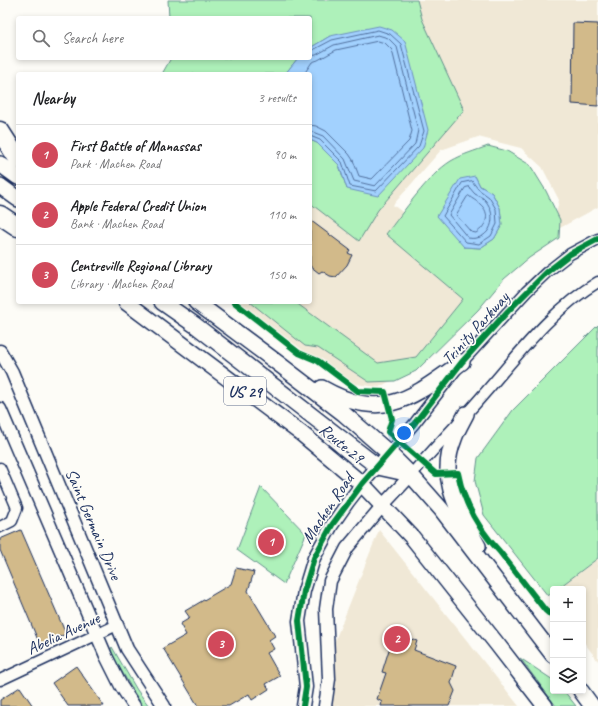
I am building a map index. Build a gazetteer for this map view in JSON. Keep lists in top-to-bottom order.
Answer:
{
  "streets": {
    "main road": ["US 29", "Route 29"],
    "street": [
      "Trinity Parkway",
      "Machen Road",
      "Saint Germain Drive",
      "Abelia Avenue"
    ]
  },
  "crossings": [
    ["Trinity Parkway", "Route 29"],
    ["Trinity Parkway", "Machen Road"],
    ["Route 29", "Machen Road"],
    ["Saint Germain Drive", "Abelia Avenue"]
  ],
  "page": {
    "search": "Search here",
    "heading": ["Nearby", "3 results"],
    "list": [
      {
        "mark": "1",
        "name": "First Battle of Manassas",
        "note": "Park · Machen Road",
        "value": "90 m"
      },
      {
        "mark": "2",
        "name": "Apple Federal Credit Union",
        "note": "Bank · Machen Road",
        "value": "110 m"
      },
      {
        "mark": "3",
        "name": "Centreville Regional Library",
        "note": "Library · Machen Road",
        "value": "150 m"
      }
    ],
    "pins": ["1", "2", "3"],
    "map_buttons": ["+", "−"]
  }
}
